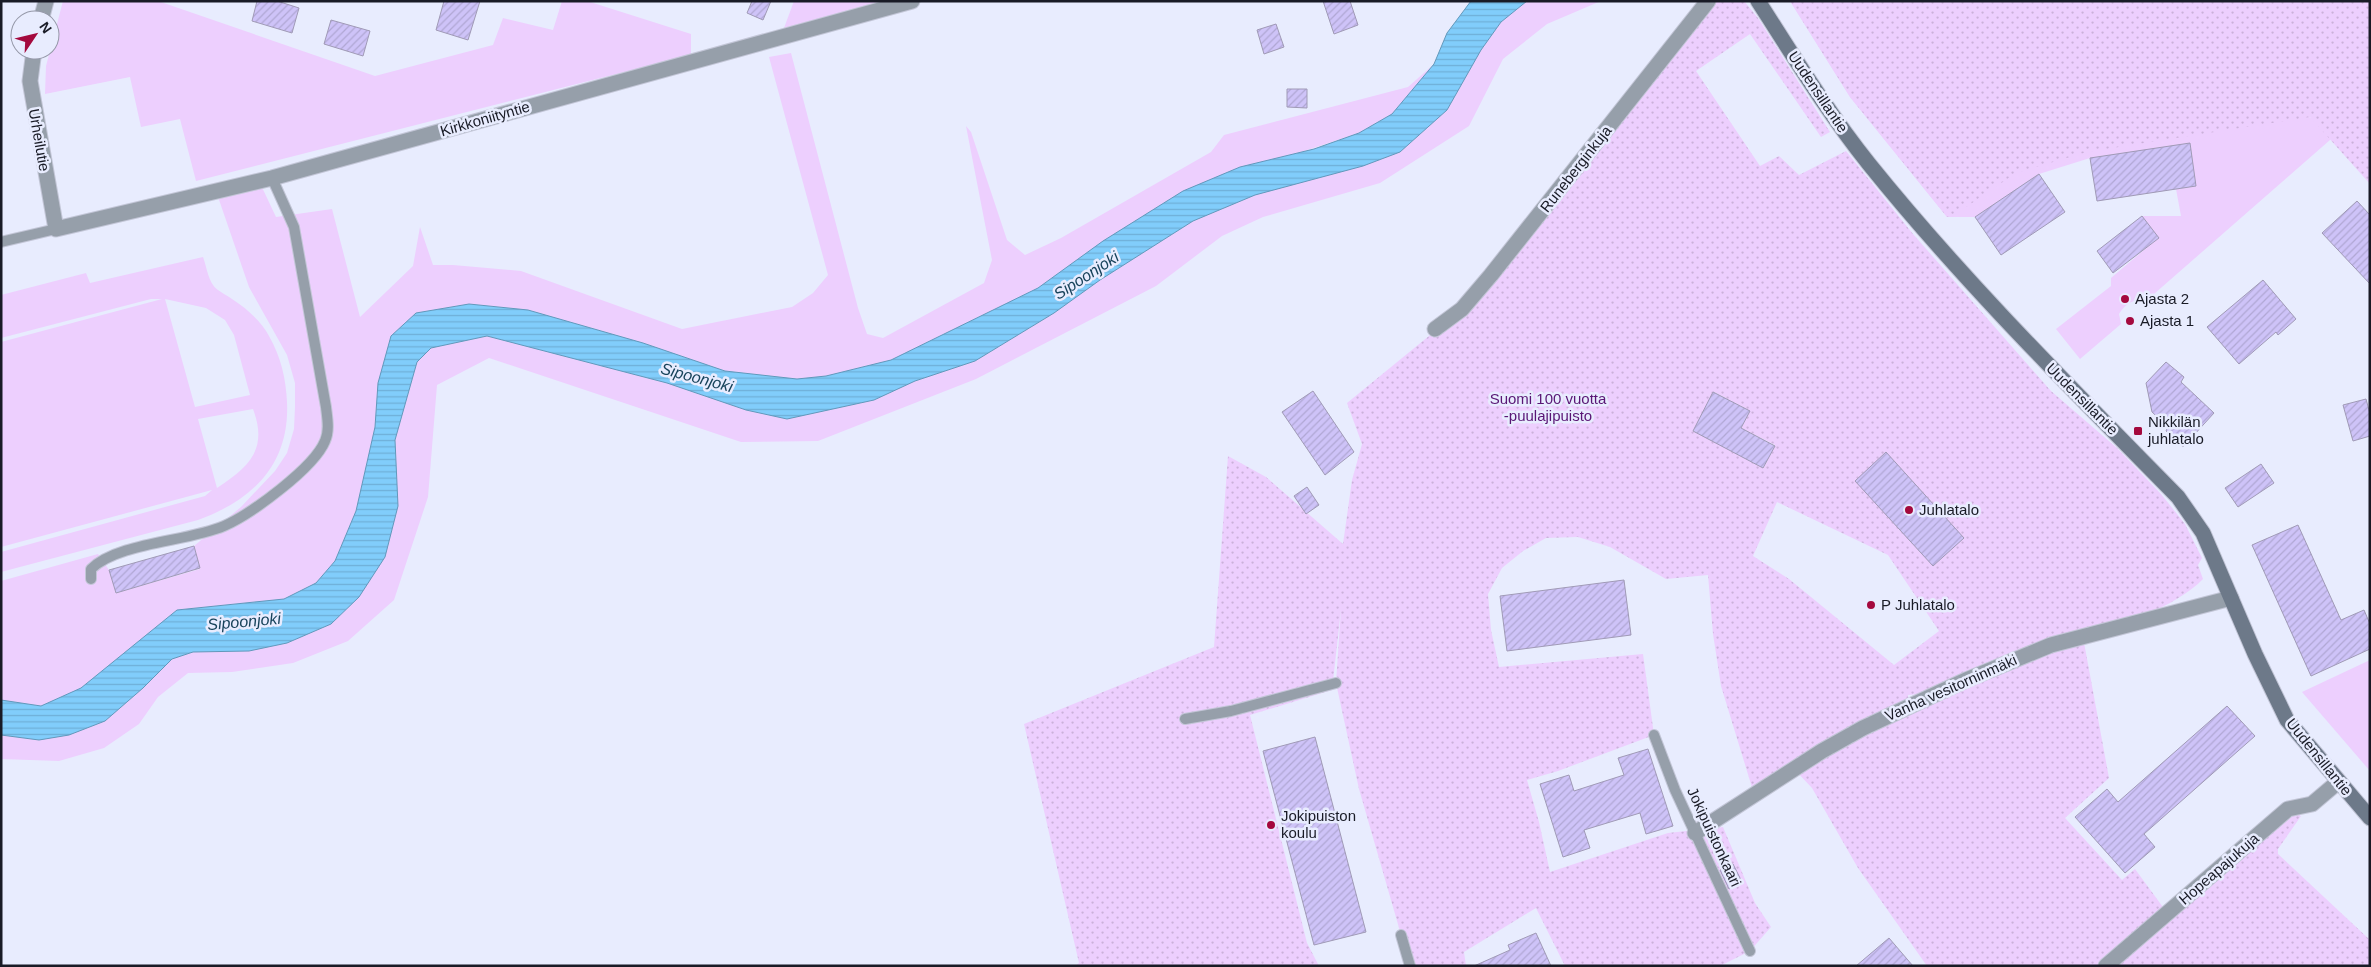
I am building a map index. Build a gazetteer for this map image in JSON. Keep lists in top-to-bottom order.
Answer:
{
  "streets": {
    "street": [
      "Uudensillantie",
      "Kirkkoniityntie",
      "Urheilutie",
      "Runeberginkuja",
      "Vanha vesitorninmäki",
      "Hopeapajukuja"
    ],
    "lane": ["Jokipuistonkaari"]
  },
  "crossings": [
    ["Uudensillantie", "Vanha vesitorninmäki"],
    ["Uudensillantie", "Hopeapajukuja"],
    ["Kirkkoniityntie", "Urheilutie"],
    ["Vanha vesitorninmäki", "Jokipuistonkaari"]
  ],
  "water": ["Sipoonjoki"],
  "parks": ["Suomi 100 vuotta -puulajipuisto"],
  "places": {
    "other": [
      "Ajasta 2",
      "Ajasta 1",
      "Juhlatalo",
      "P Juhlatalo",
      "Jokipuiston koulu"
    ],
    "transit": ["Nikkilän juhlatalo"]
  },
  "north": "top right"
}
